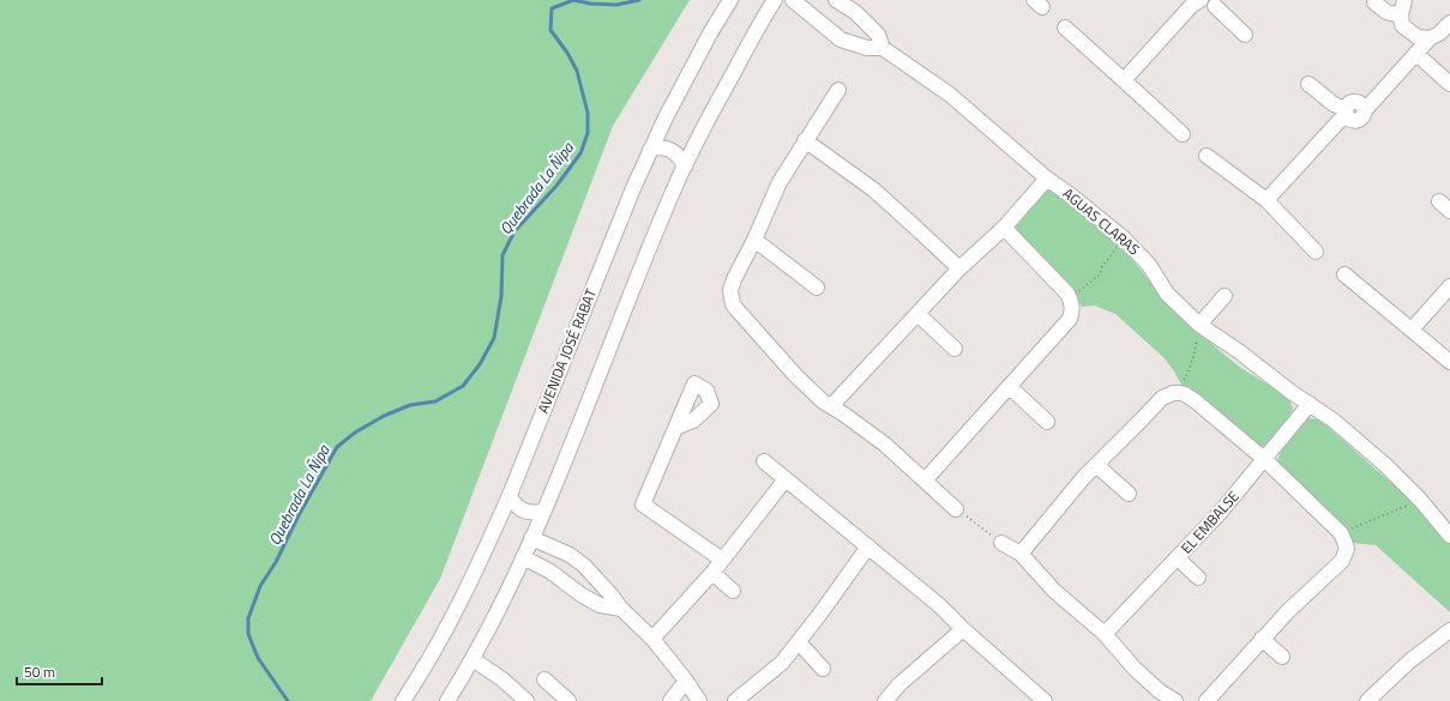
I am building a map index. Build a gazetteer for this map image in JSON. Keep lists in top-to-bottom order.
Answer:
{
  "streets": {
    "street": ["AGUAS CLARAS", "AVENIDA JOSÉ RABAT", "EL EMBALSE"]
  },
  "crossings": [
    ["AGUAS CLARAS", "EL EMBALSE"]
  ],
  "water": ["Quebrada La Ñipa"],
  "scale_bar": "50 m"
}
